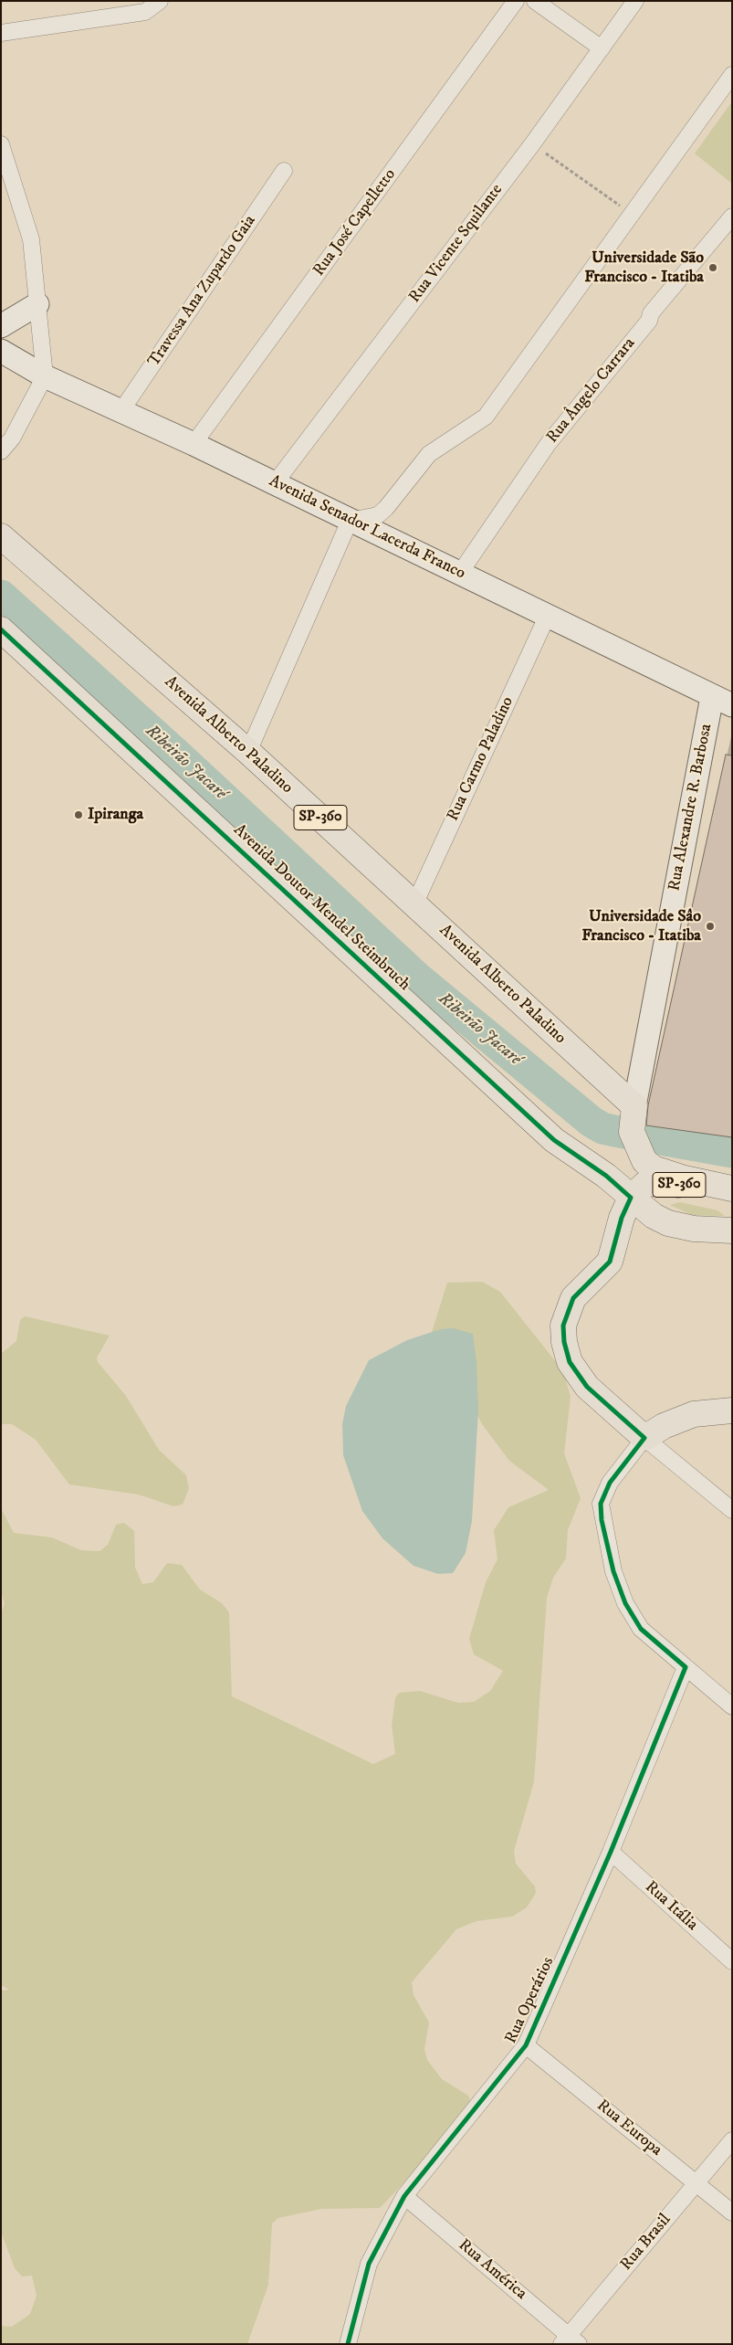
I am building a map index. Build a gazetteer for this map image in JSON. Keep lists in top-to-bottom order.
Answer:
{
  "streets": {
    "main road": [
      "Avenida Senador Lacerda Franco",
      "Avenida Alberto Paladino",
      "Rua Alexandre R. Barbosa",
      "SP-360",
      "Avenida Doutor Mendel Steimbruch"
    ],
    "street": [
      "Rua José Capelletto",
      "Rua Vicente Squilante",
      "Travessa Ana Zupardo Gaia",
      "Rua Ângelo Carrara",
      "Rua Carmo Paladino",
      "Rua Itália",
      "Rua Operários",
      "Rua Europa",
      "Rua Brasil",
      "Rua América"
    ]
  },
  "crossings": [
    ["Rua José Capelletto", "Avenida Senador Lacerda Franco"],
    ["Rua Vicente Squilante", "Avenida Senador Lacerda Franco"],
    ["Travessa Ana Zupardo Gaia", "Avenida Senador Lacerda Franco"],
    ["Rua Ângelo Carrara", "Avenida Senador Lacerda Franco"],
    ["Avenida Senador Lacerda Franco", "Rua Carmo Paladino"],
    ["Avenida Senador Lacerda Franco", "Rua Alexandre R. Barbosa"],
    ["Avenida Alberto Paladino", "Rua Carmo Paladino"],
    ["Avenida Alberto Paladino", "Rua Alexandre R. Barbosa"],
    ["Avenida Alberto Paladino", "SP-360"],
    ["Rua Alexandre R. Barbosa", "SP-360"],
    ["SP-360", "Avenida Doutor Mendel Steimbruch"],
    ["Rua Itália", "Rua Operários"],
    ["Rua Operários", "Rua Europa"],
    ["Rua Operários", "Rua América"],
    ["Rua Europa", "Rua Brasil"],
    ["Rua Brasil", "Rua América"]
  ],
  "water": ["Ribeirão Jacaré"],
  "places": ["Universidade São Francisco - Itatiba", "Ipiranga", "Universidade Sâo Francisco - Itatiba"]
}
